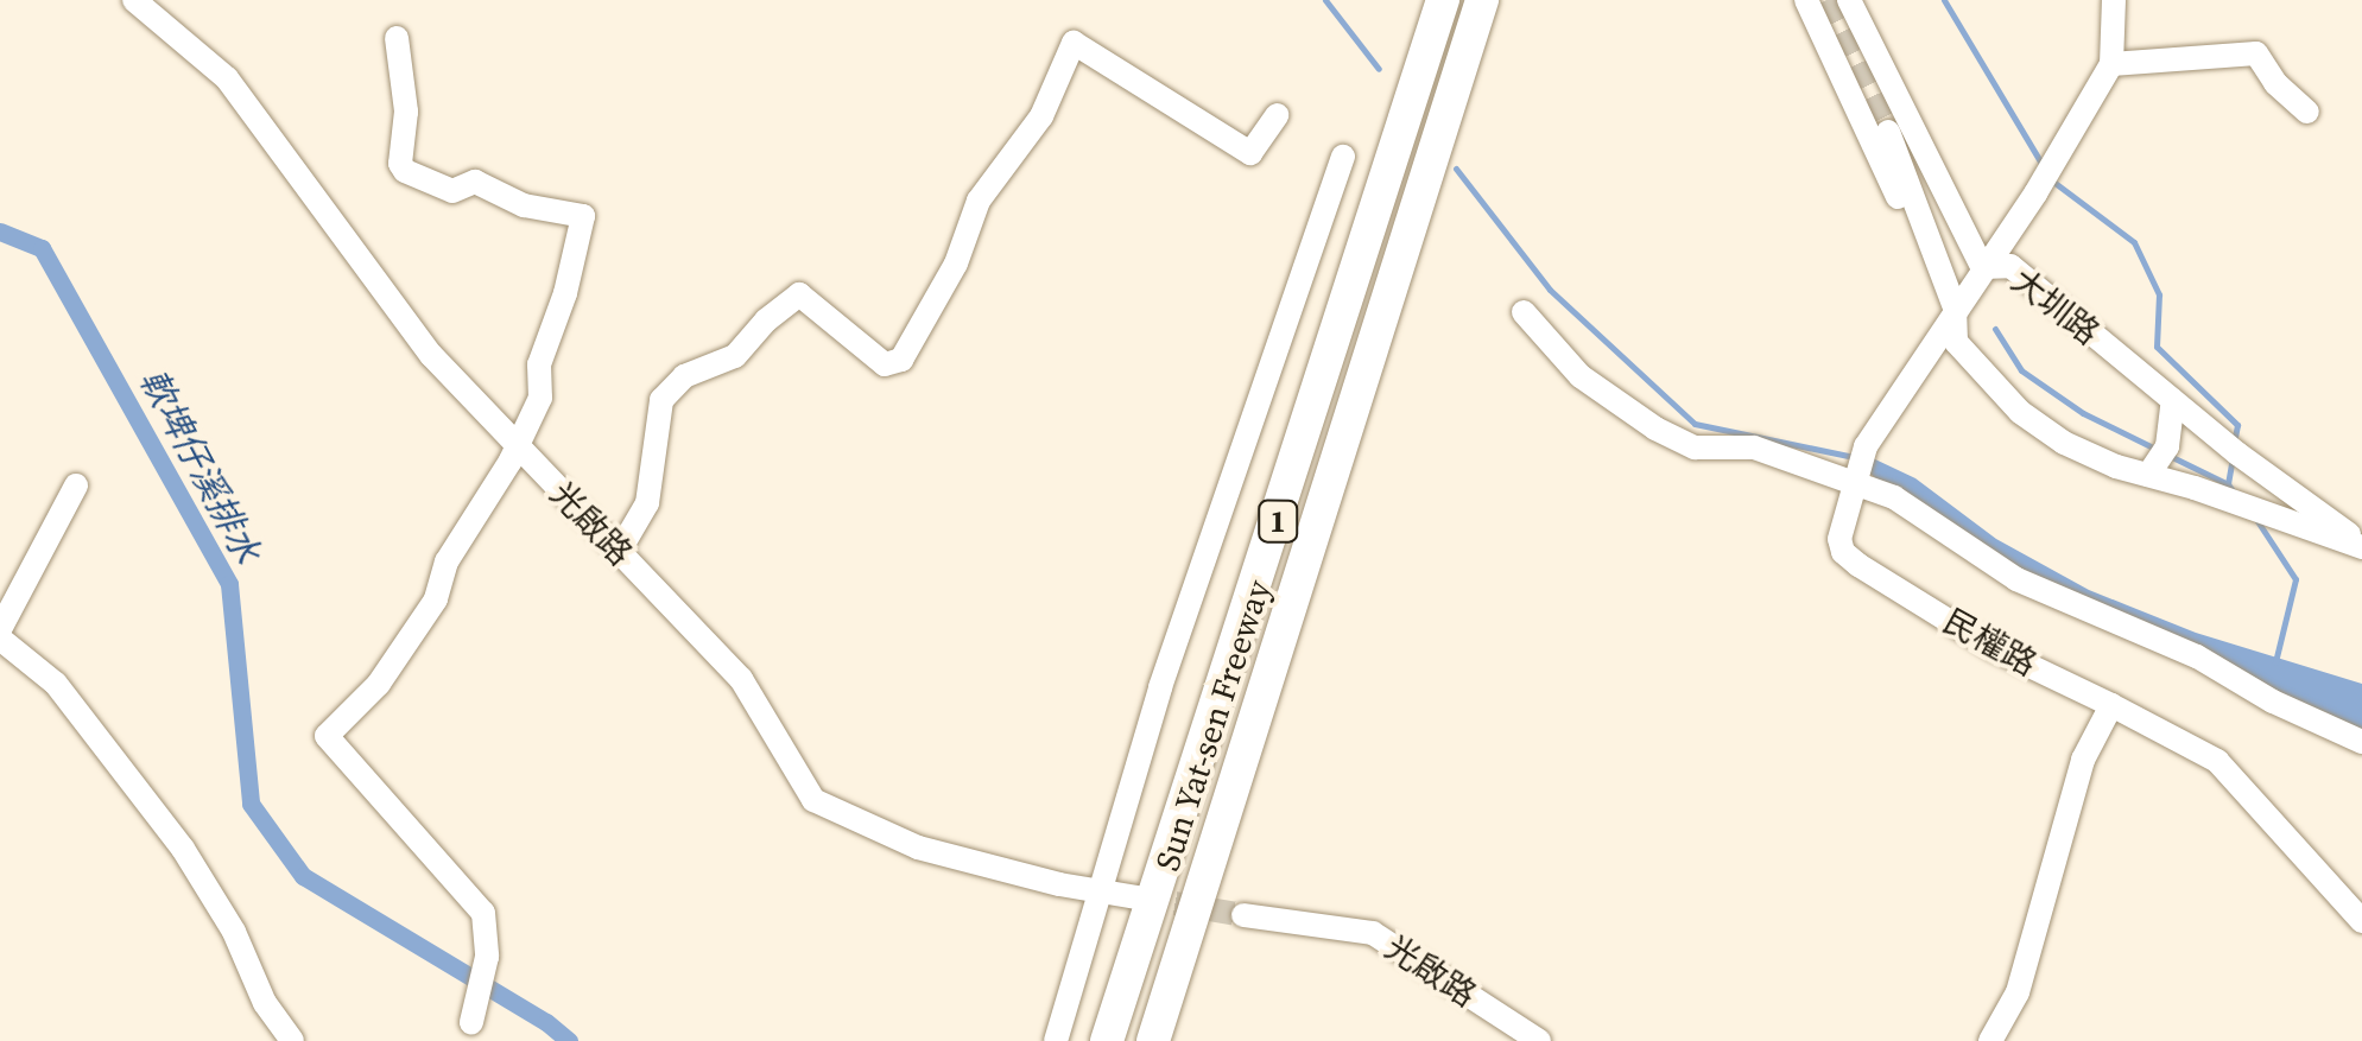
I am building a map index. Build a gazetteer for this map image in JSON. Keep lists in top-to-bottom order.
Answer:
{
  "streets": {
    "highway": ["1", "Sun Yat-sen Freeway"],
    "street": ["大圳路", "光啟路", "民權路"]
  },
  "crossings": [
    ["大圳路", "民權路"]
  ],
  "water": ["軟埤仔溪排水"]
}
